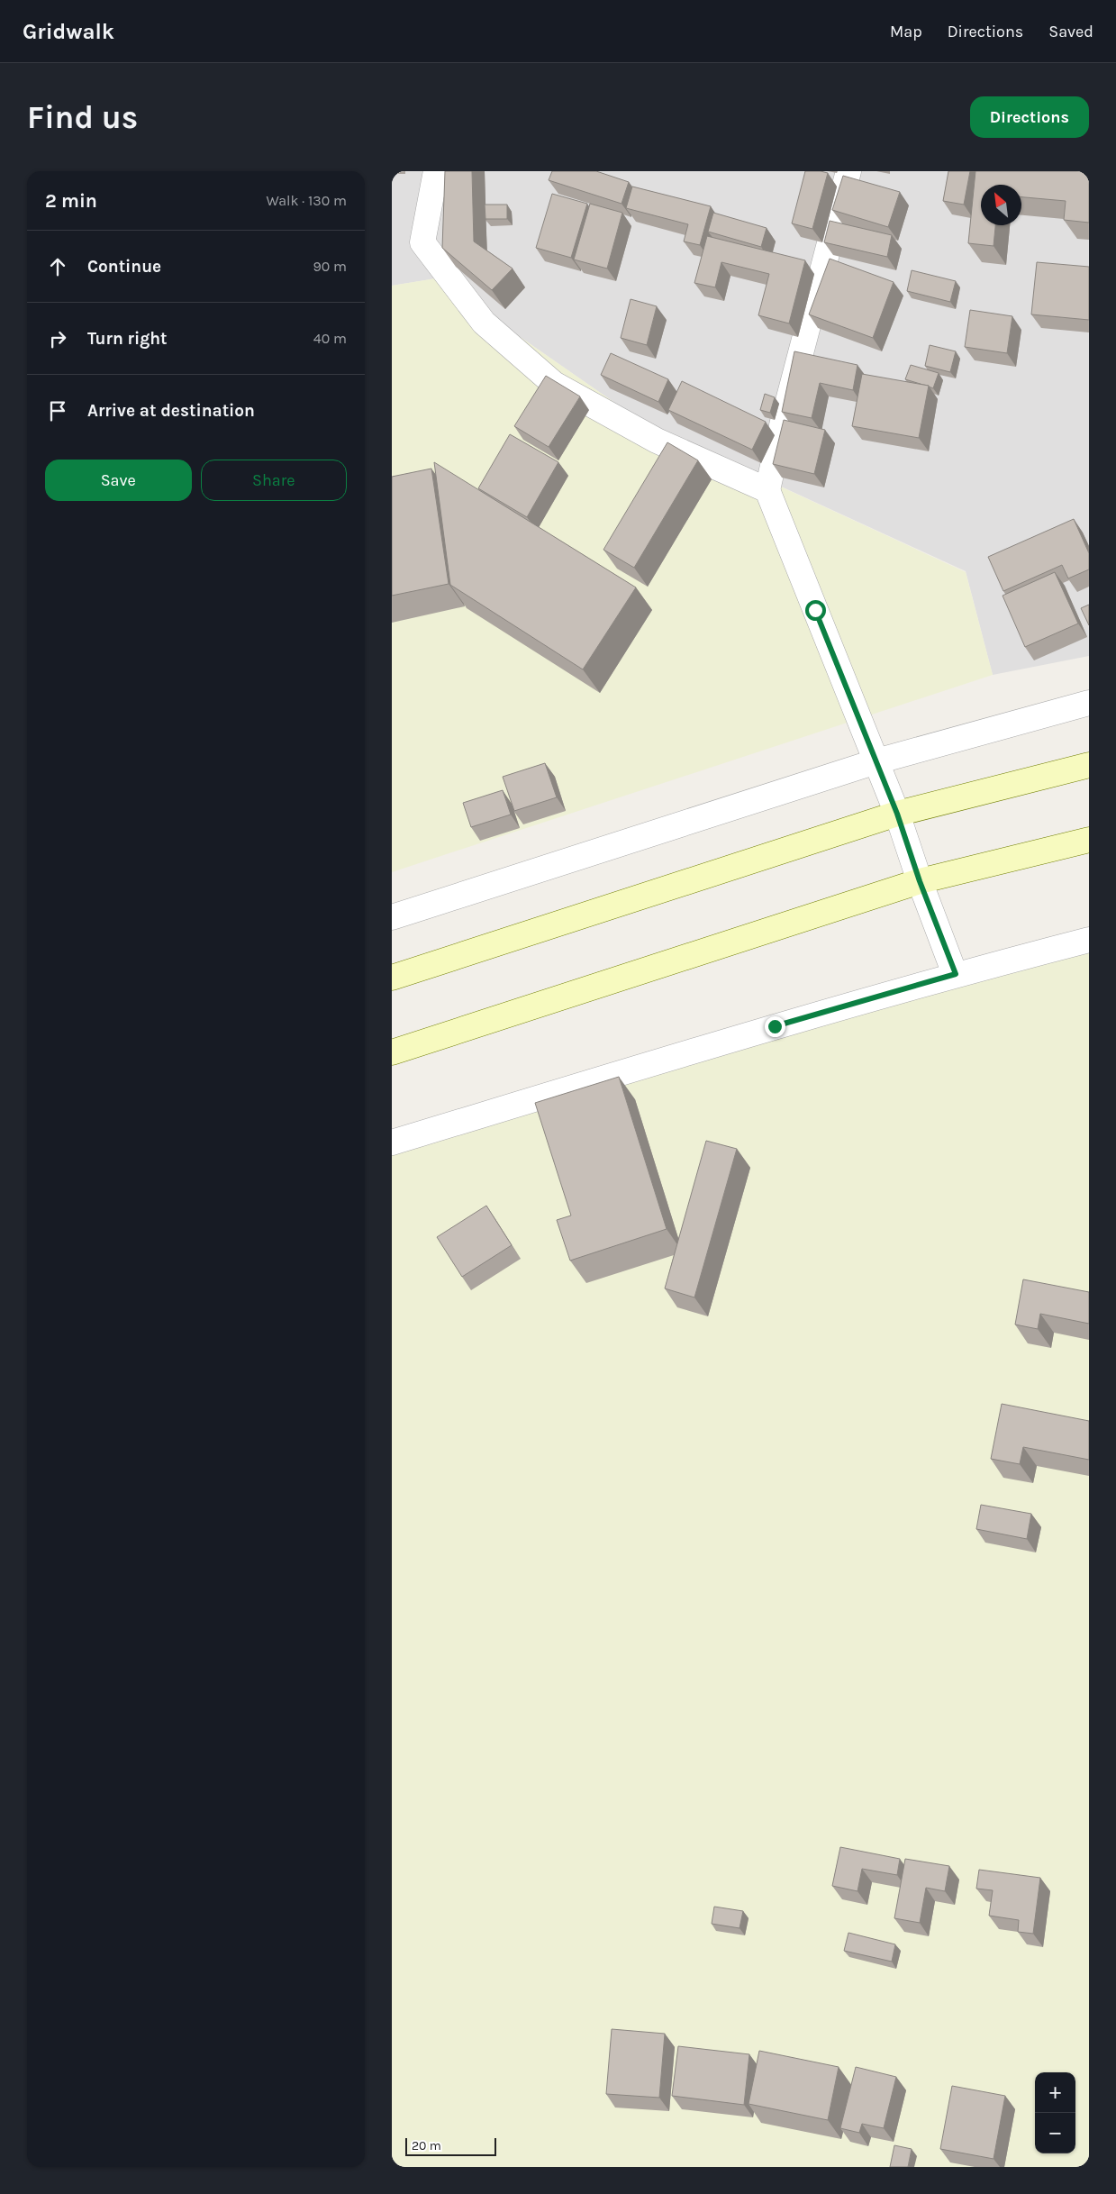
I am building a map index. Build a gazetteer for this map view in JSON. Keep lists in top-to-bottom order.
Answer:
{
  "scale_bar": "20 m",
  "north": "top left",
  "page": {
    "header": "Gridwalk",
    "nav": ["Map", "Directions", "Saved"],
    "buttons": [
      "Directions",
      ["Save", "Share"]
    ],
    "title": "Find us",
    "heading": ["2 min", "Walk · 130 m"],
    "list": [
      ["Continue", "90 m"],
      ["Turn right", "40 m"],
      "Arrive at destination"
    ],
    "map_buttons": ["+", "−"],
    "scale": "20 m"
  }
}
